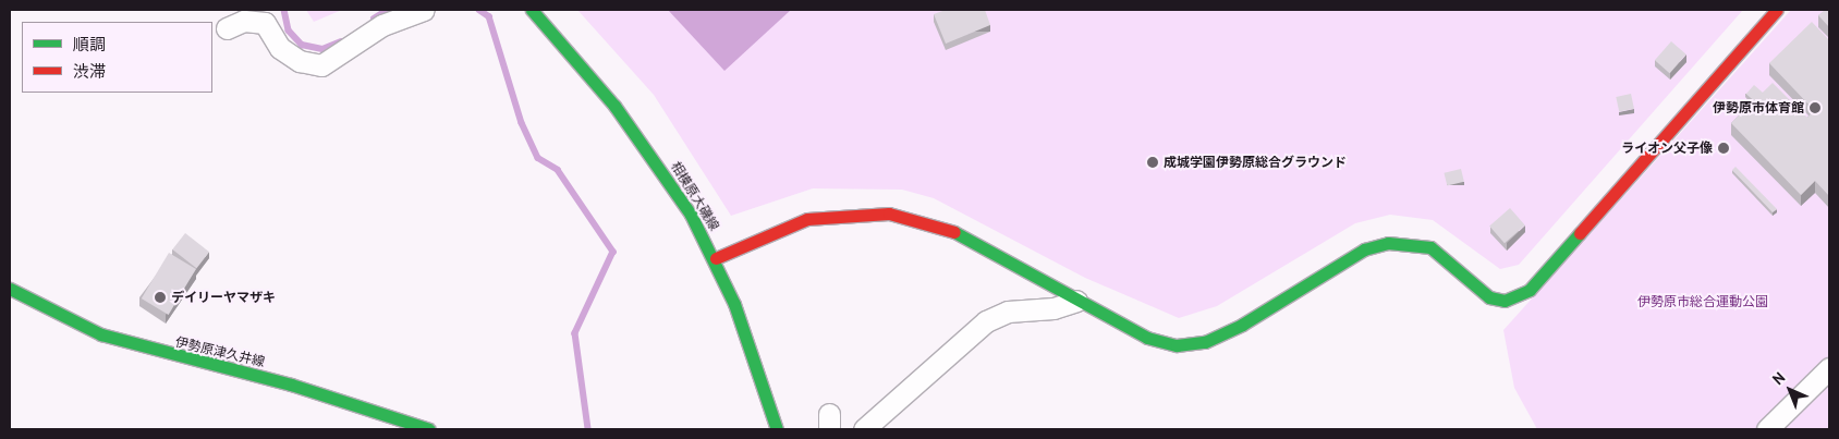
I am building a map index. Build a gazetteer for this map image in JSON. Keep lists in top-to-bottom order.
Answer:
{
  "streets": {
    "street": ["相模原大磯線", "伊勢原津久井線"]
  },
  "parks": ["伊勢原市総合運動公園"],
  "places": [
    "伊勢原市体育館",
    "ライオン父子像",
    "成城学園伊勢原総合グラウンド",
    "デイリーヤマザキ"
  ],
  "legend": ["順調", "渋滞"],
  "north": "top left"
}
